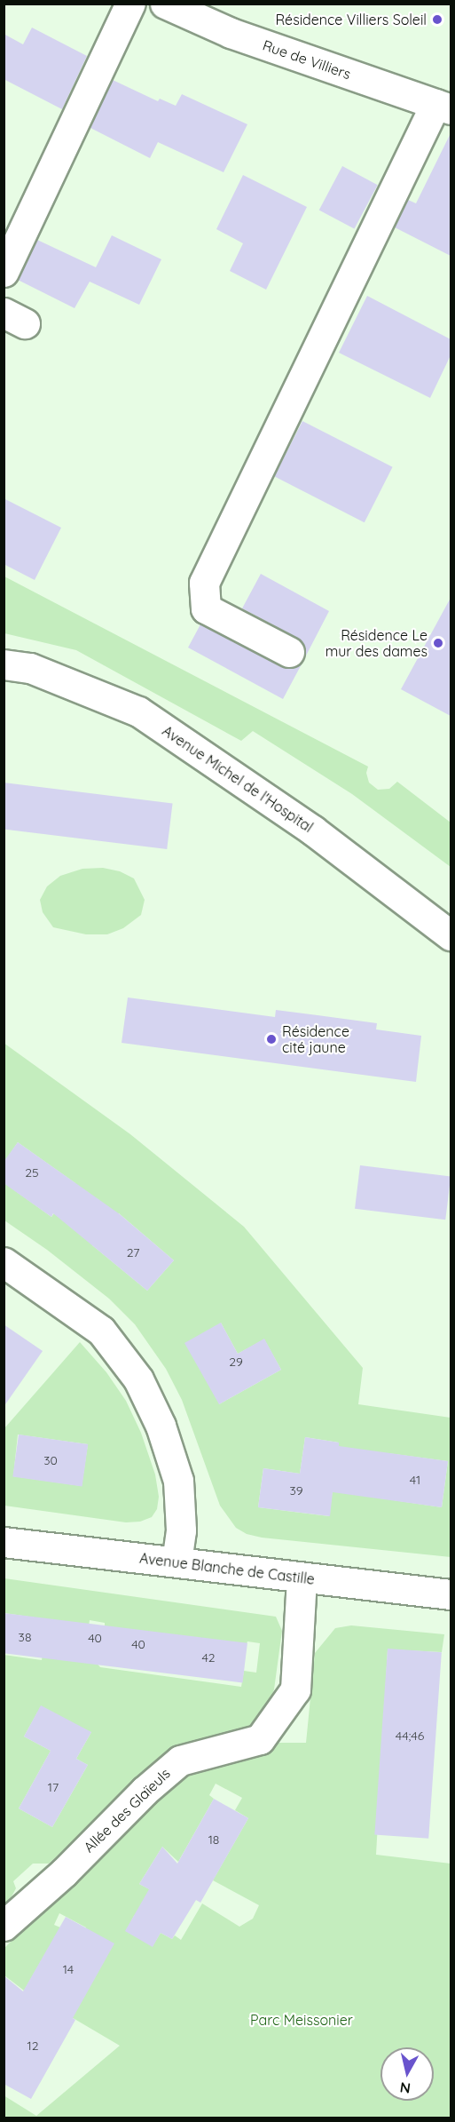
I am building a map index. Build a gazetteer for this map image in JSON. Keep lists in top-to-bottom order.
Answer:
{
  "streets": {
    "street": [
      "Rue de Villiers",
      "Avenue Michel de l'Hospital",
      "Avenue Blanche de Castille",
      "Allée des Glaïeuls"
    ]
  },
  "crossings": [
    ["Avenue Blanche de Castille", "Allée des Glaïeuls"]
  ],
  "parks": ["Parc Meissonier"],
  "places": ["Résidence Villiers Soleil", "Résidence Le mur des dames", "Résidence cité jaune"],
  "house_numbers": [
    "25",
    "27",
    "29",
    "30",
    "41",
    "39",
    "38",
    "40",
    "40",
    "42",
    "44;46",
    "17",
    "18",
    "14",
    "12"
  ],
  "north": "bottom"
}
